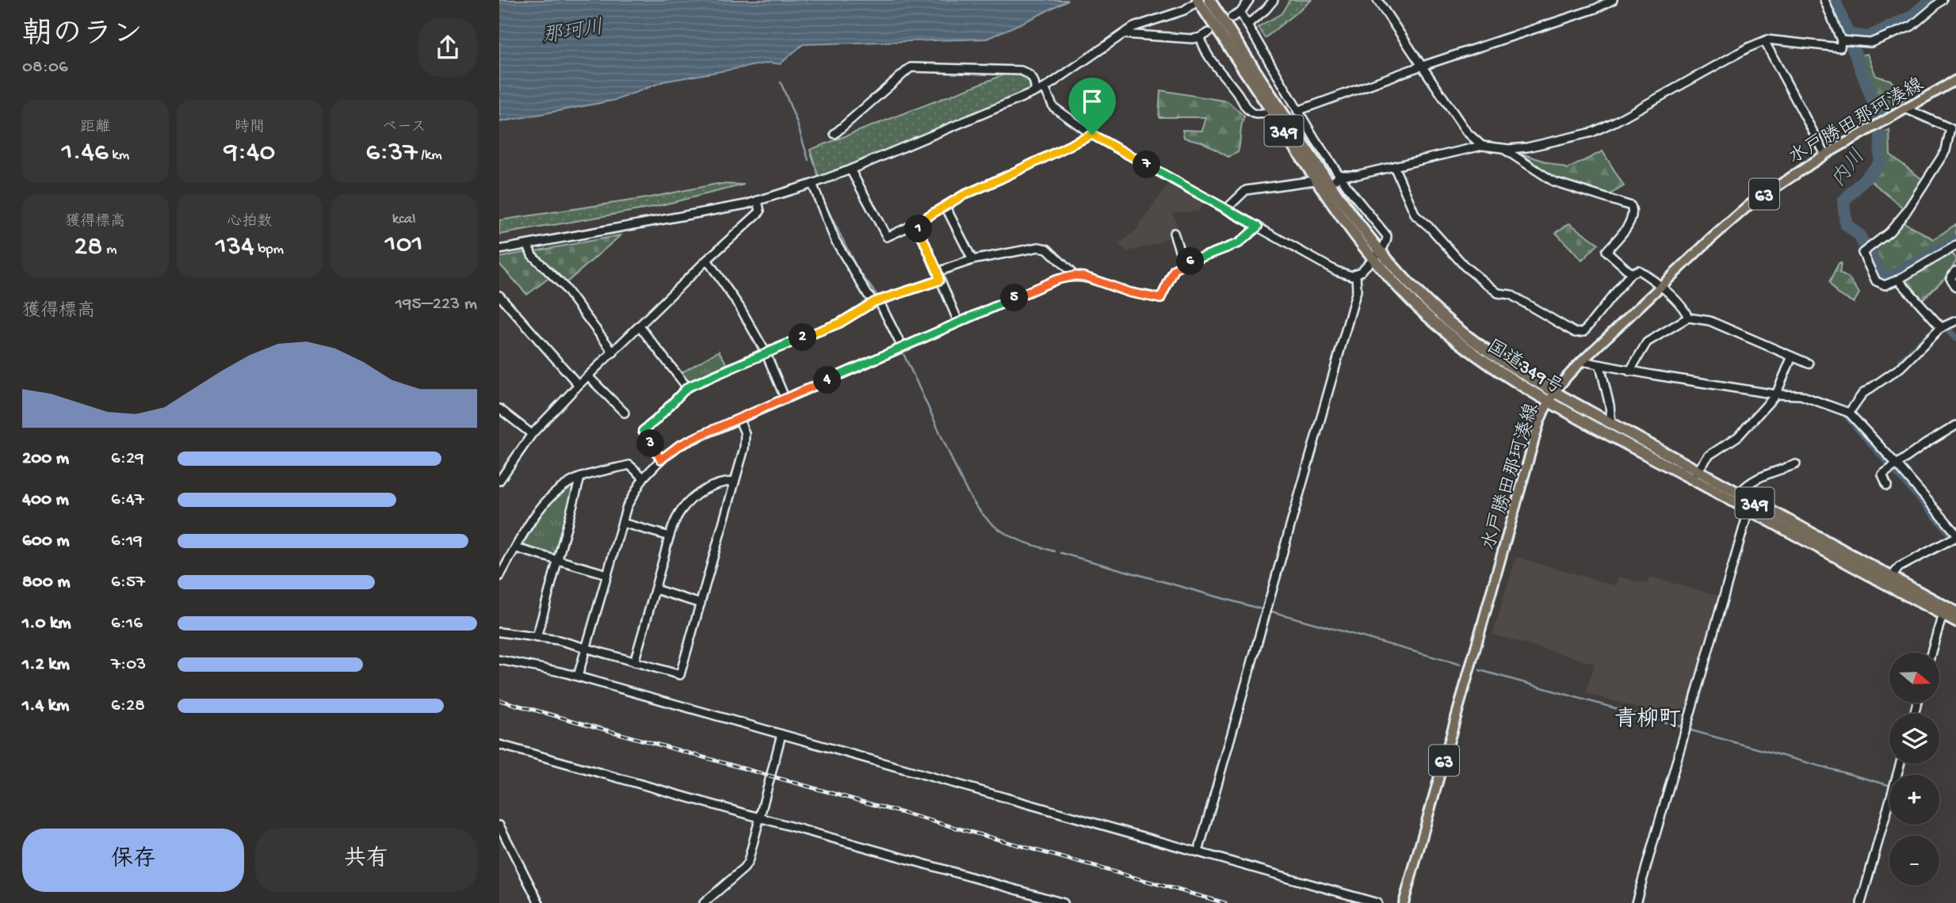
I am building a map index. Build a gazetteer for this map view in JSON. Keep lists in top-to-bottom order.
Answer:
{
  "streets": {
    "highway": ["349", "国道349号"],
    "main road": ["水戸勝田那珂湊線", "63"]
  },
  "crossings": [
    ["水戸勝田那珂湊線", "国道349号"]
  ],
  "districts": ["青柳町"],
  "water": ["那珂川", "内川"],
  "north": "right",
  "page": {
    "heading": ["朝のラン", "08:06"],
    "stats": [
      ["距離", "1.46 km"],
      ["時間", "9:40"],
      ["ペース", "6:37 /km"],
      ["獲得標高", "28 m"],
      ["心拍数", "134 bpm"],
      ["kcal", "101"]
    ],
    "pins": [
      "7",
      "1",
      "6",
      "5",
      "2",
      "4",
      "3"
    ],
    "chart": ["獲得標高", "195–223 m"],
    "list": [
      {
        "name": "200 m",
        "note": "6:29"
      },
      {
        "name": "400 m",
        "note": "6:47"
      },
      {
        "name": "600 m",
        "note": "6:19"
      },
      {
        "name": "800 m",
        "note": "6:57"
      },
      {
        "name": "1.0 km",
        "note": "6:16"
      },
      {
        "name": "1.2 km",
        "note": "7:03"
      },
      {
        "name": "1.4 km",
        "note": "6:28"
      }
    ],
    "map_buttons": ["+", "−"],
    "buttons": ["保存", "共有"]
  }
}
